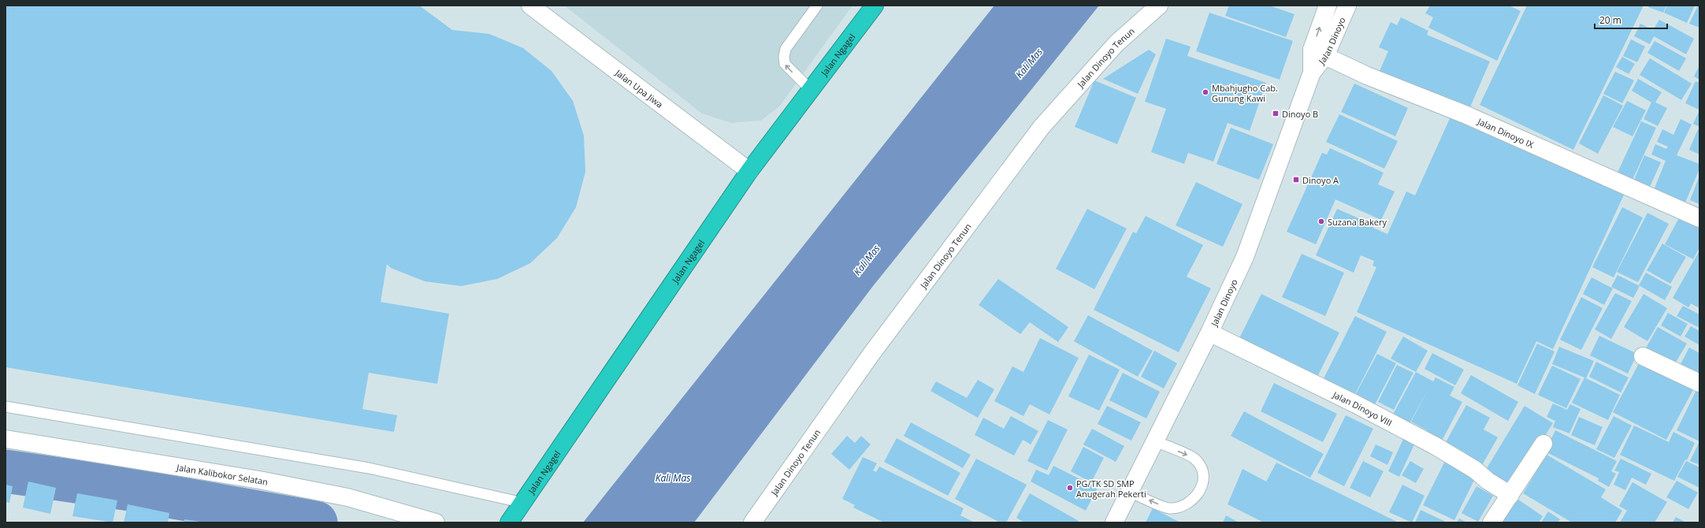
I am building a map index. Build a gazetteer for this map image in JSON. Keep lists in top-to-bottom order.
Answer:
{
  "streets": {
    "highway": ["Jalan Ngagel"],
    "street": [
      "Jalan Dinoyo",
      "Jalan Dinoyo Tenun",
      "Jalan Upa Jiwa",
      "Jalan Dinoyo IX",
      "Jalan Dinoyo VIII",
      "Jalan Kalibokor Selatan"
    ]
  },
  "crossings": [
    ["Jalan Dinoyo", "Jalan Dinoyo IX"],
    ["Jalan Dinoyo", "Jalan Dinoyo VIII"],
    ["Jalan Ngagel", "Jalan Upa Jiwa"]
  ],
  "water": ["Kali Mas"],
  "places": {
    "other": ["Mbahjugho Cab. Gunung Kawi", "Suzana Bakery", "PG/TK SD SMP Anugerah Pekerti"],
    "transit": ["Dinoyo B", "Dinoyo A"]
  },
  "scale_bar": "20 m"
}
